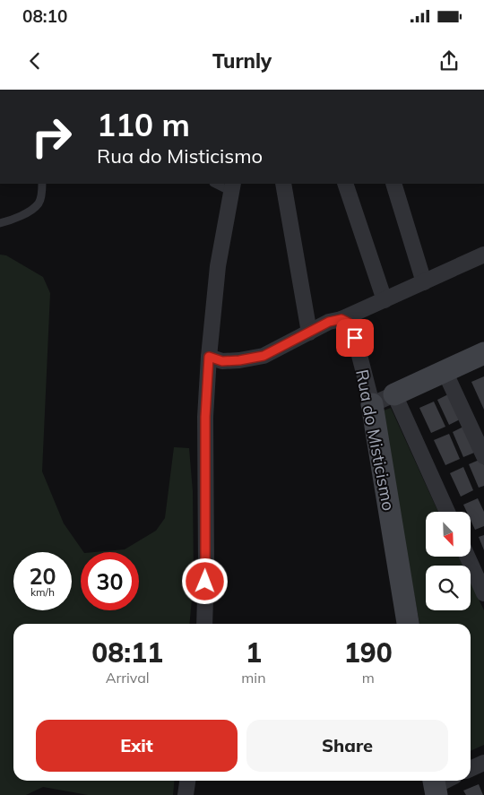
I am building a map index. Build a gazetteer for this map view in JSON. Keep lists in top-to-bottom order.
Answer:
{
  "streets": {
    "street": ["Rua do Misticismo"]
  },
  "north": "bottom right",
  "page": {
    "status": "08:10",
    "header": "Turnly",
    "turn": ["110 m", "Rua do Misticismo"],
    "speed": "20 km/h",
    "limit": "30",
    "eta": [
      "08:11",
      "Arrival",
      "1",
      "min",
      "190",
      "m"
    ],
    "buttons": ["Exit", "Share"]
  }
}
